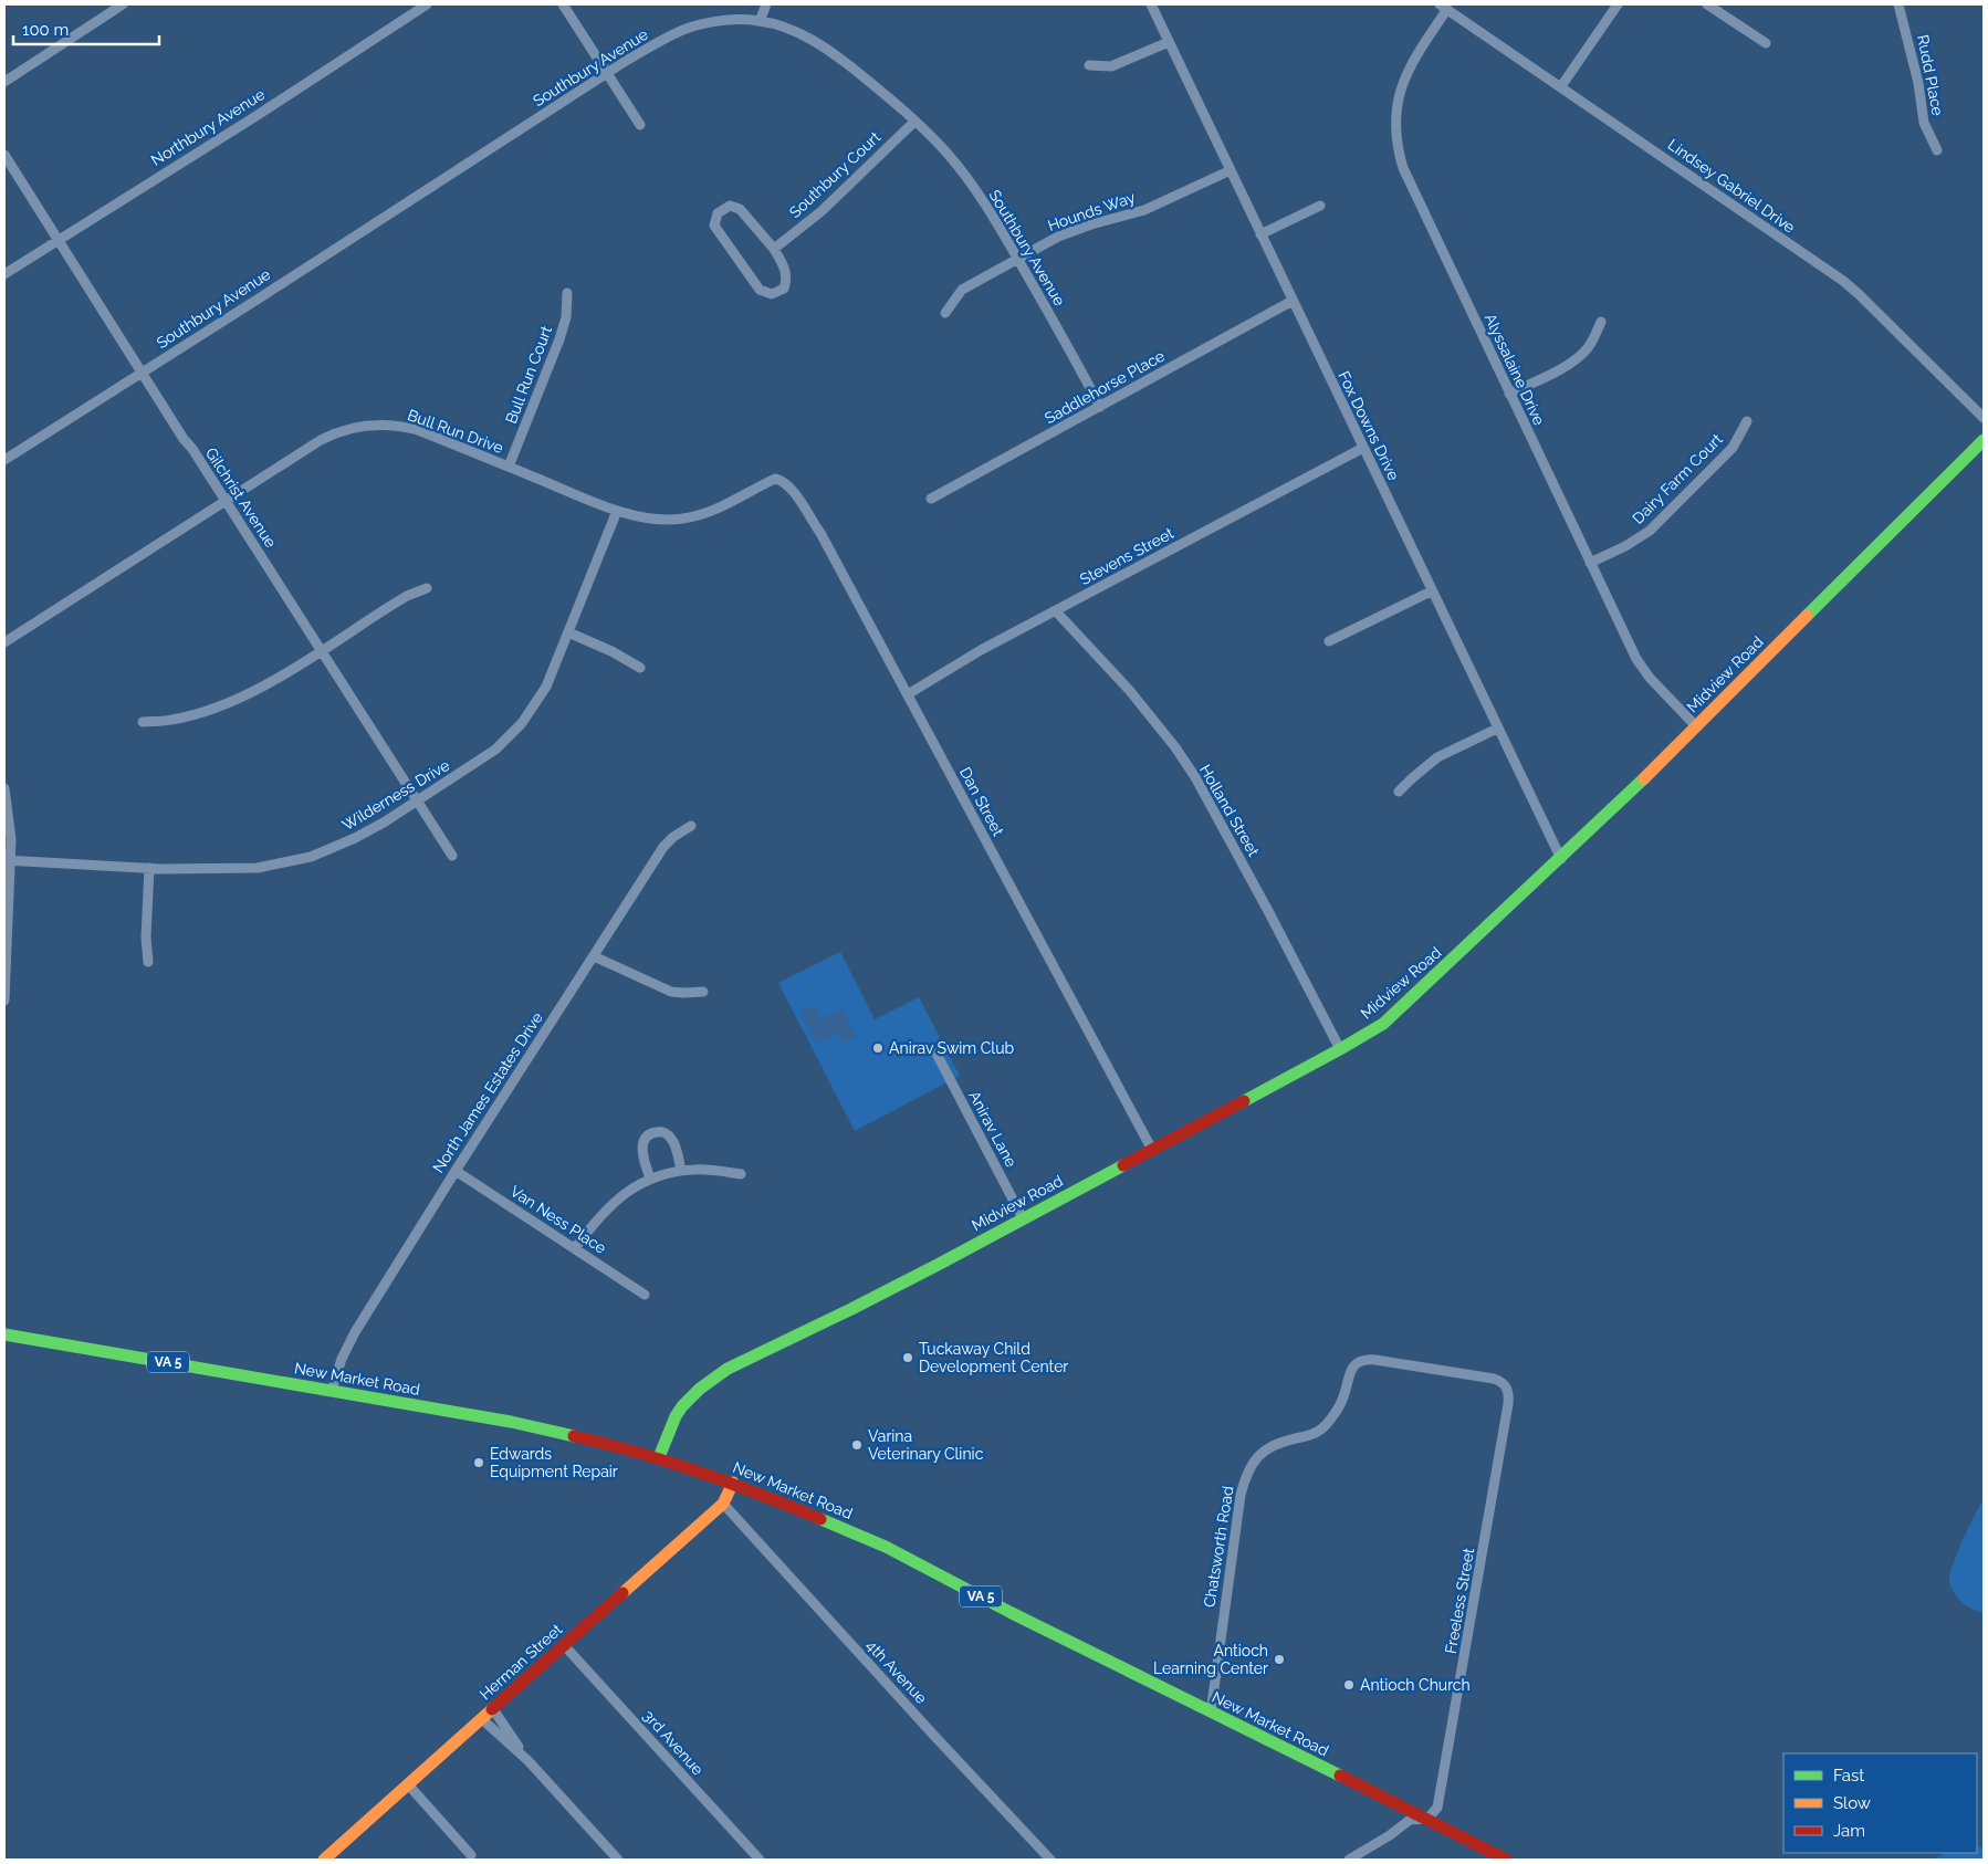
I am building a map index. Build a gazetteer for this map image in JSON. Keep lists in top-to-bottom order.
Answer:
{
  "streets": {
    "street": [
      "Southbury Avenue",
      "Rudd Place",
      "Northbury Avenue",
      "Southbury Court",
      "Lindsey Gabriel Drive",
      "Hounds Way",
      "Alyssalaine Drive",
      "Bull Run Court",
      "Saddlehorse Place",
      "Fox Downs Drive",
      "Bull Run Drive",
      "Dairy Farm Court",
      "Gilchrist Avenue",
      "Stevens Street",
      "Midview Road",
      "Wilderness Drive",
      "Dan Street",
      "Holland Street",
      "North James Estates Drive",
      "Anirav Lane",
      "Van Ness Place",
      "VA 5",
      "New Market Road",
      "Chatsworth Road",
      "Freeless Street",
      "Herman Street",
      "4th Avenue",
      "3rd Avenue"
    ]
  },
  "crossings": [
    ["Southbury Avenue", "Southbury Court"],
    ["Southbury Avenue", "Hounds Way"],
    ["Southbury Avenue", "Saddlehorse Place"],
    ["Southbury Avenue", "Gilchrist Avenue"],
    ["Northbury Avenue", "Gilchrist Avenue"],
    ["Lindsey Gabriel Drive", "Alyssalaine Drive"],
    ["Hounds Way", "Fox Downs Drive"],
    ["Alyssalaine Drive", "Dairy Farm Court"],
    ["Alyssalaine Drive", "Midview Road"],
    ["Bull Run Court", "Bull Run Drive"],
    ["Saddlehorse Place", "Fox Downs Drive"],
    ["Fox Downs Drive", "Stevens Street"],
    ["Fox Downs Drive", "Midview Road"],
    ["Bull Run Drive", "Gilchrist Avenue"],
    ["Bull Run Drive", "Wilderness Drive"],
    ["Bull Run Drive", "Dan Street"],
    ["Gilchrist Avenue", "Wilderness Drive"],
    ["Stevens Street", "Dan Street"],
    ["Stevens Street", "Holland Street"],
    ["Midview Road", "Dan Street"],
    ["Midview Road", "Holland Street"],
    ["Midview Road", "Anirav Lane"],
    ["Midview Road", "New Market Road"],
    ["North James Estates Drive", "Van Ness Place"],
    ["North James Estates Drive", "New Market Road"],
    ["New Market Road", "Chatsworth Road"],
    ["New Market Road", "Freeless Street"],
    ["New Market Road", "Herman Street"],
    ["Chatsworth Road", "Freeless Street"],
    ["Herman Street", "4th Avenue"],
    ["Herman Street", "3rd Avenue"]
  ],
  "places": [
    "Anirav Swim Club",
    "Tuckaway Child Development Center",
    "Varina Veterinary Clinic",
    "Edwards Equipment Repair",
    "Antioch Learning Center",
    "Antioch Church"
  ],
  "legend": ["Fast", "Slow", "Jam"],
  "scale_bar": "100 m"
}
